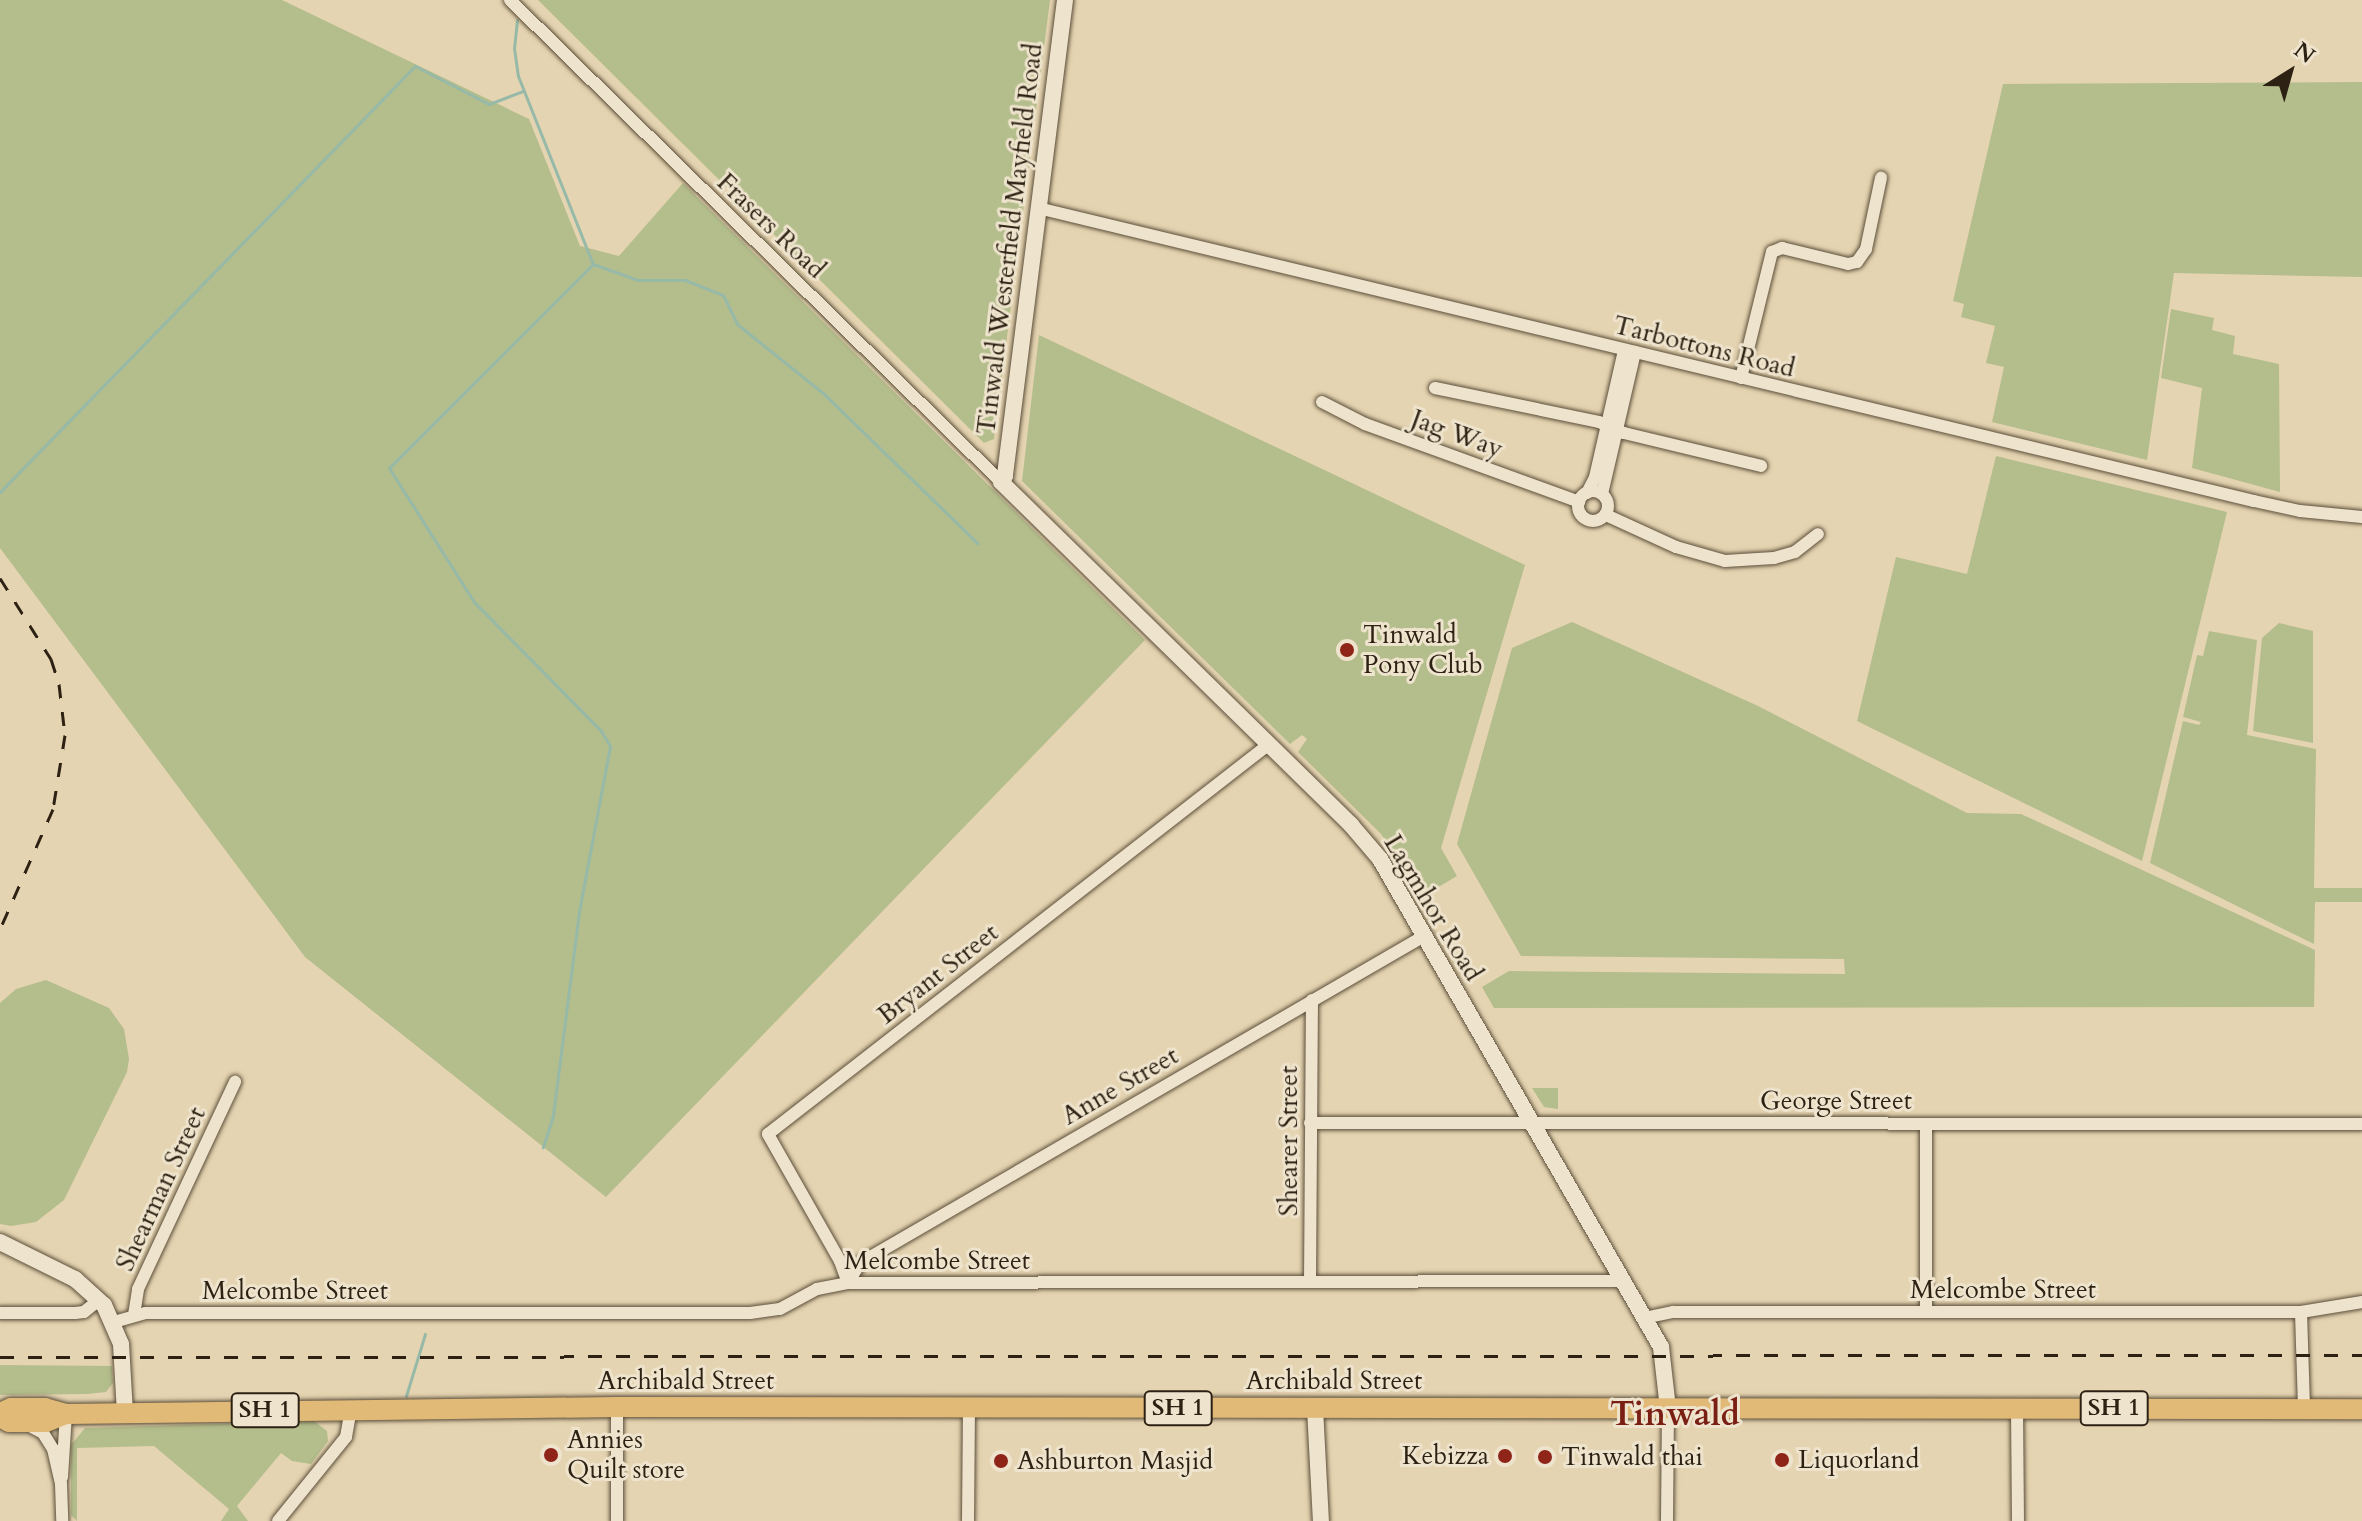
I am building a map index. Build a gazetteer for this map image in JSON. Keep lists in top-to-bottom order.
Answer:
{
  "streets": {
    "highway": ["Archibald Street", "SH 1"],
    "street": [
      "Frasers Road",
      "Tinwald Westerfield Mayfield Road",
      "Tarbottons Road",
      "Jag Way",
      "Lagmhor Road",
      "Bryant Street",
      "Anne Street",
      "George Street",
      "Shearer Street",
      "Shearman Street",
      "Melcombe Street"
    ]
  },
  "crossings": [
    ["Frasers Road", "Tinwald Westerfield Mayfield Road"],
    ["Frasers Road", "Lagmhor Road"],
    ["Tinwald Westerfield Mayfield Road", "Tarbottons Road"],
    ["Tinwald Westerfield Mayfield Road", "Lagmhor Road"],
    ["Lagmhor Road", "Bryant Street"],
    ["Lagmhor Road", "Anne Street"],
    ["Lagmhor Road", "George Street"],
    ["Lagmhor Road", "Melcombe Street"],
    ["Lagmhor Road", "Archibald Street"],
    ["Bryant Street", "Anne Street"],
    ["Bryant Street", "Melcombe Street"],
    ["Anne Street", "Shearer Street"],
    ["Anne Street", "Melcombe Street"],
    ["George Street", "Shearer Street"],
    ["Shearer Street", "Melcombe Street"],
    ["Shearman Street", "Melcombe Street"]
  ],
  "districts": ["Tinwald"],
  "places": [
    "Tinwald Pony Club",
    "Annies Quilt store",
    "Kebizza",
    "Tinwald thai",
    "Liquorland",
    "Ashburton Masjid"
  ],
  "north": "top right"
}
